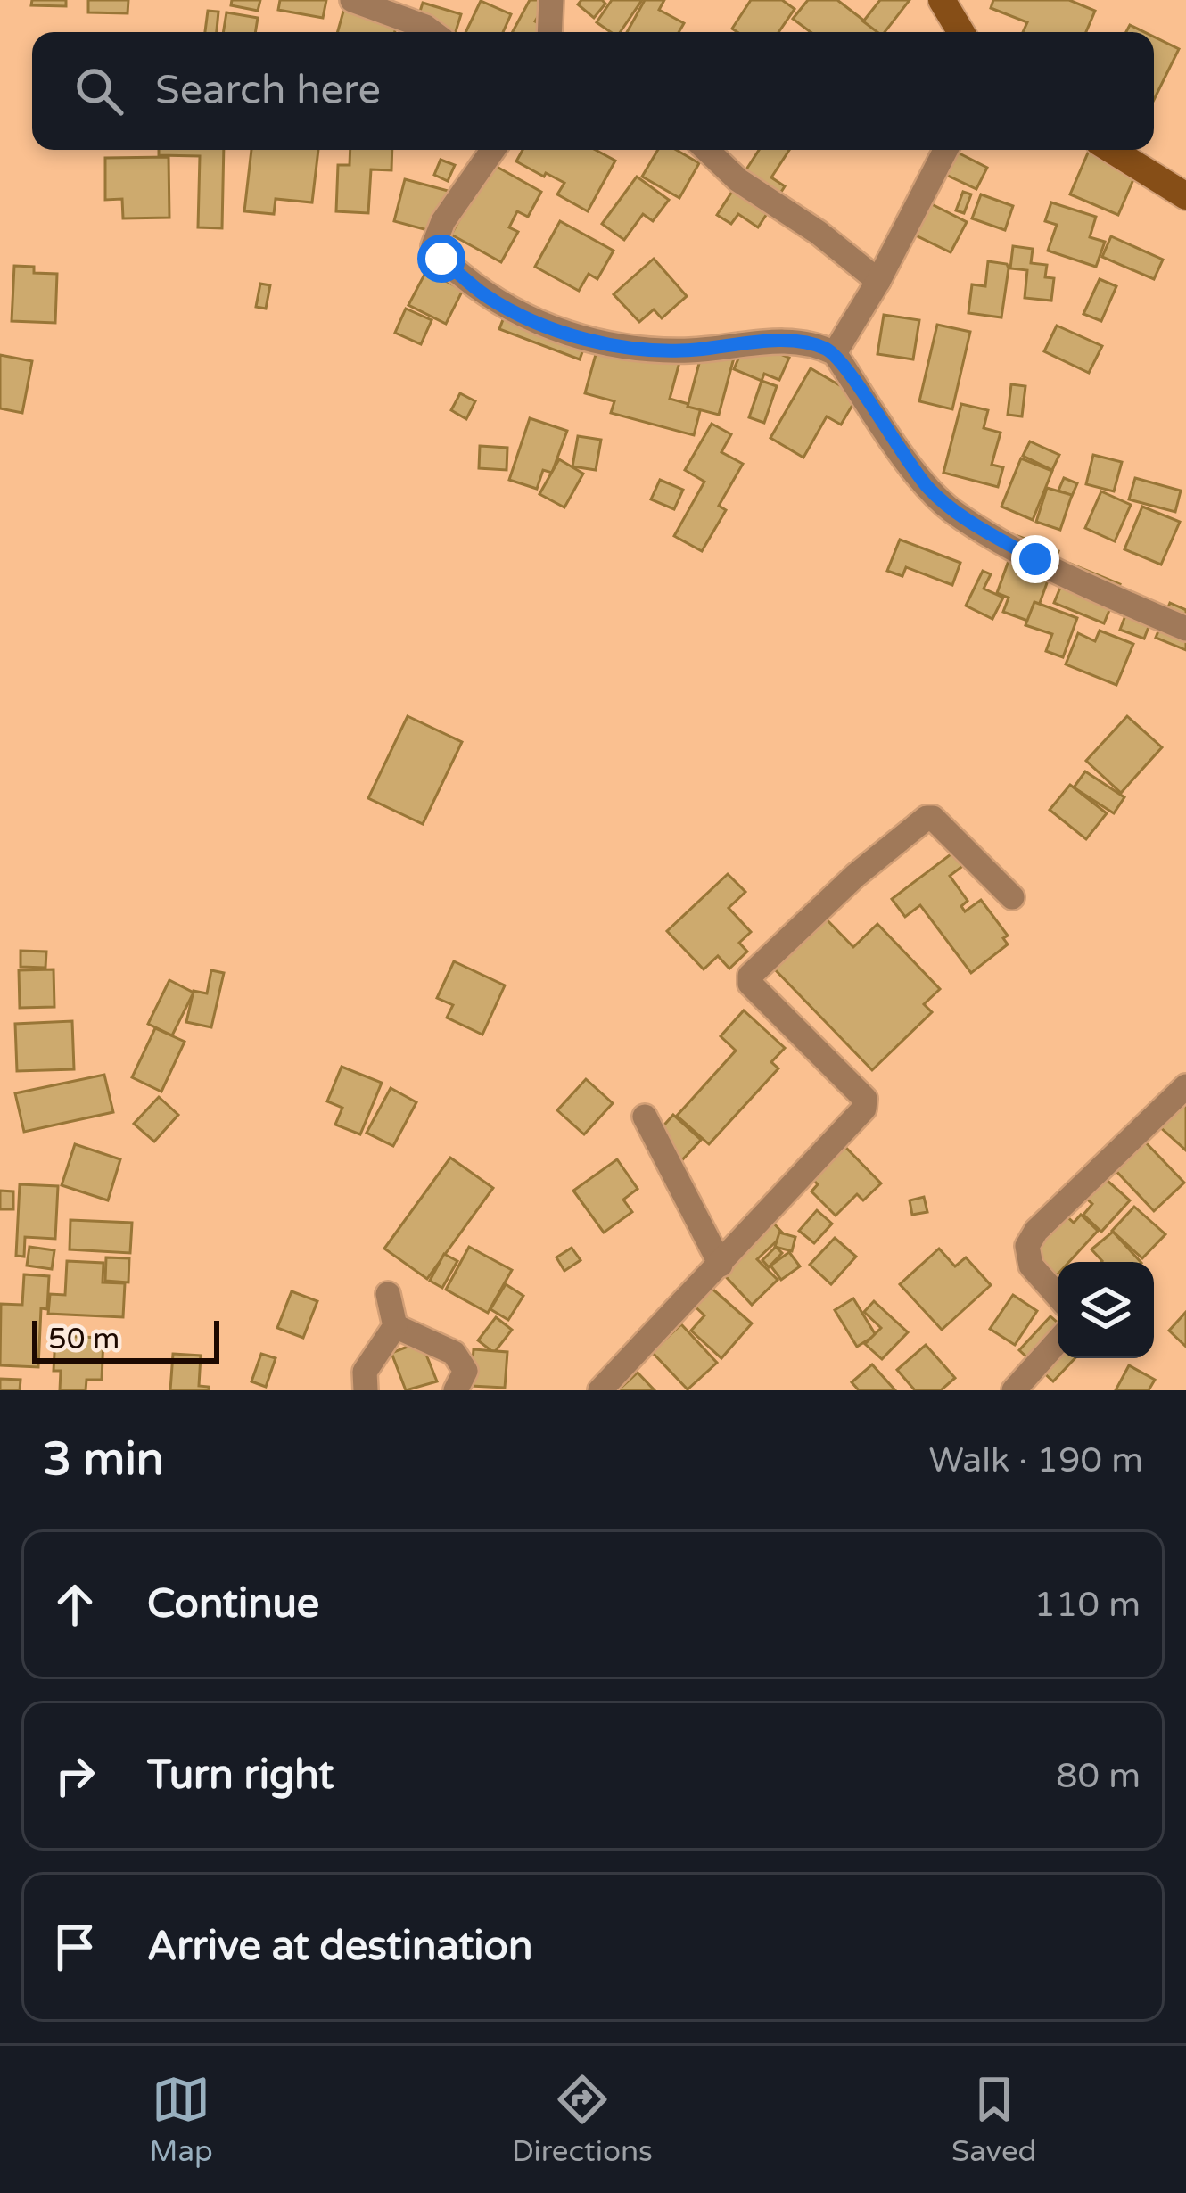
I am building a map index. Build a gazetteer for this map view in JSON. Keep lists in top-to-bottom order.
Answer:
{
  "scale_bar": "50 m",
  "page": {
    "search": "Search here",
    "scale": "50 m",
    "heading": ["3 min", "Walk · 190 m"],
    "list": [
      ["Continue", "110 m"],
      ["Turn right", "80 m"],
      "Arrive at destination"
    ],
    "nav": ["Map", "Directions", "Saved"]
  }
}
